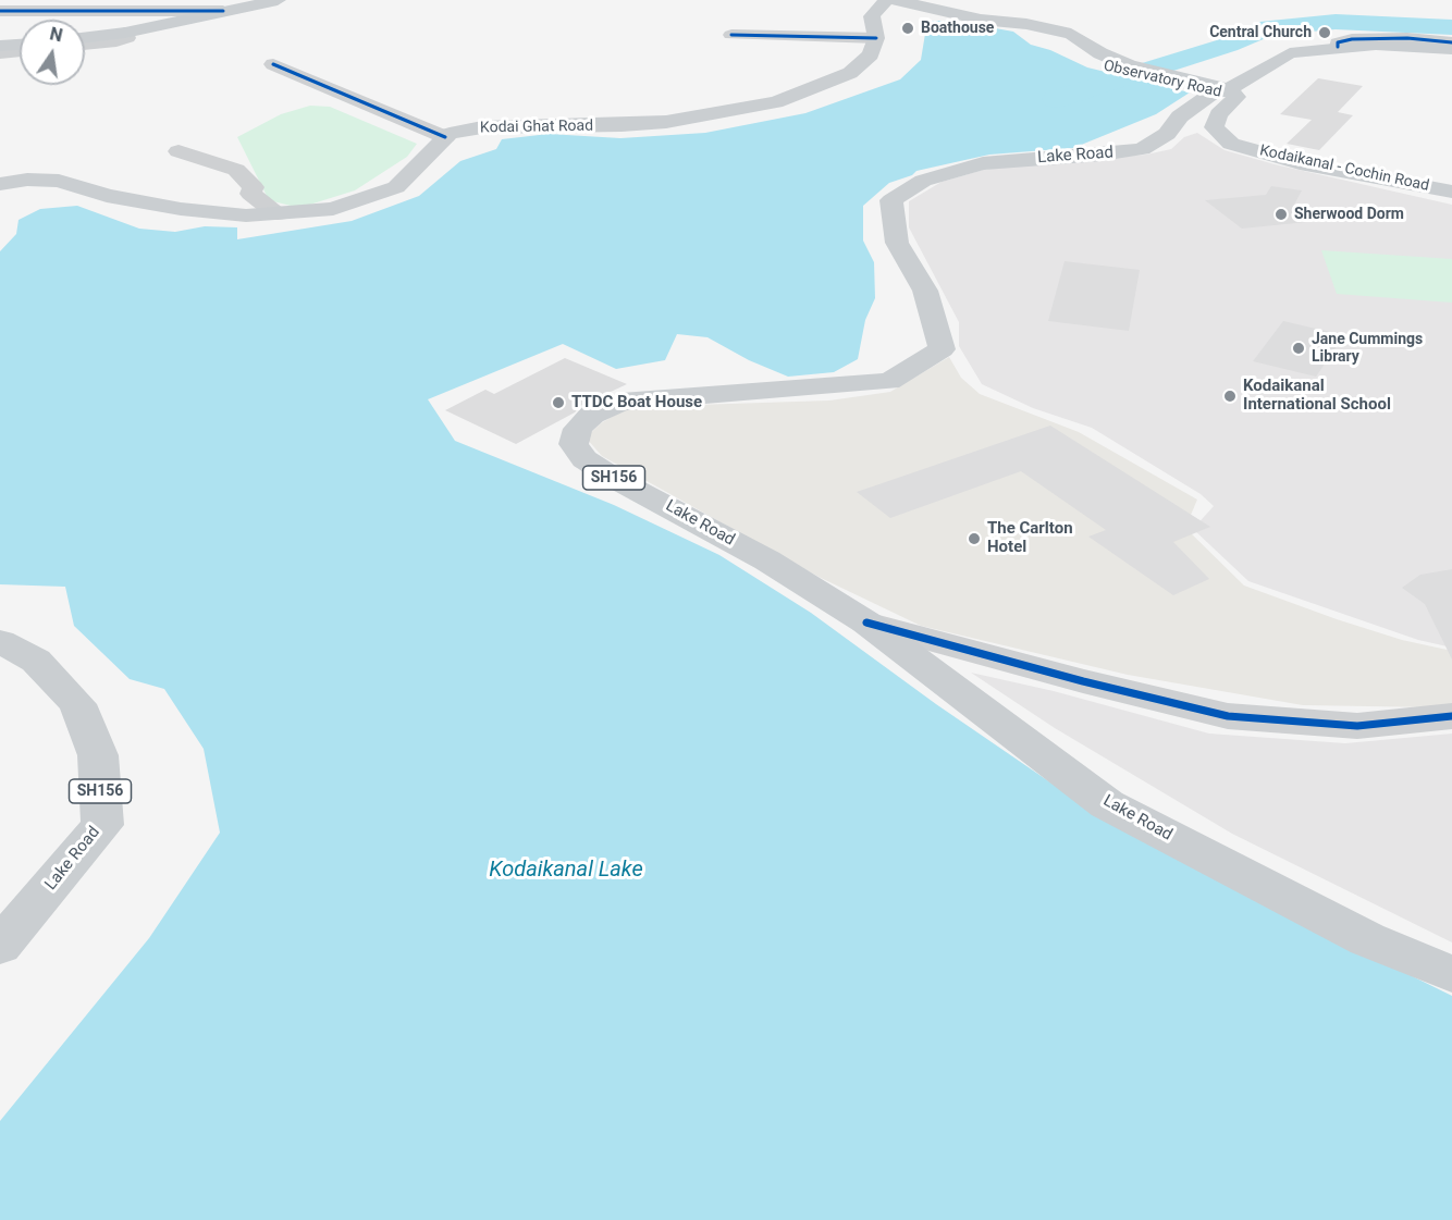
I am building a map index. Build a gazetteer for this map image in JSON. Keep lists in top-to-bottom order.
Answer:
{
  "streets": {
    "main road": [
      "Observatory Road",
      "Kodai Ghat Road",
      "Lake Road",
      "Kodaikanal - Cochin Road",
      "SH156"
    ]
  },
  "crossings": [
    ["Observatory Road", "Lake Road"],
    ["Observatory Road", "Kodaikanal - Cochin Road"],
    ["Observatory Road", "SH156"],
    ["Lake Road", "Kodaikanal - Cochin Road"],
    ["Lake Road", "SH156"],
    ["Kodaikanal - Cochin Road", "SH156"]
  ],
  "water": ["Kodaikanal Lake"],
  "places": [
    "Boathouse",
    "Central Church",
    "Sherwood Dorm",
    "Jane Cummings Library",
    "Kodaikanal International School",
    "TTDC Boat House",
    "The Carlton Hotel"
  ],
  "north": "top"
}
